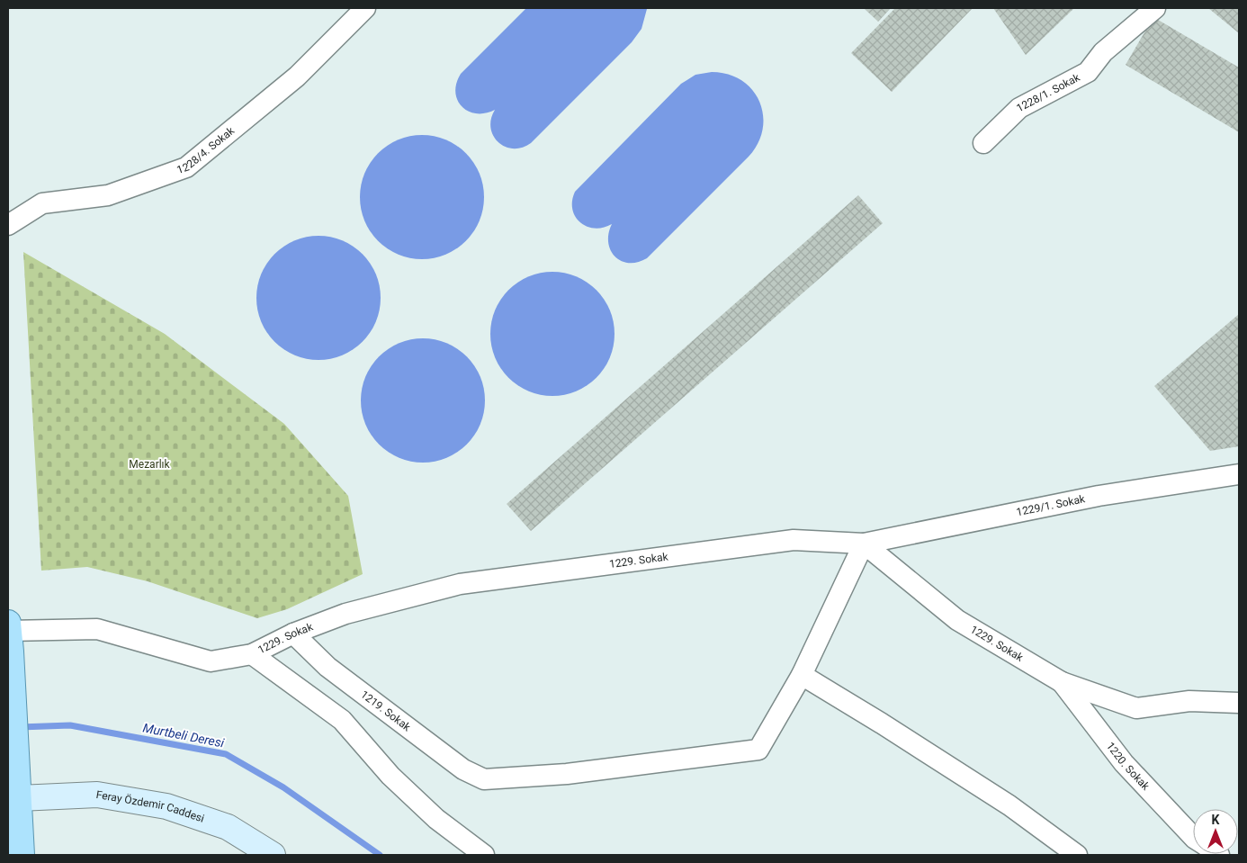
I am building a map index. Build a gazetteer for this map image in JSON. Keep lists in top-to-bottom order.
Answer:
{
  "streets": {
    "street": [
      "1228/1. Sokak",
      "1228/4. Sokak",
      "1229/1. Sokak",
      "1229. Sokak",
      "1219. Sokak",
      "1220. Sokak",
      "Feray Özdemir Caddesi"
    ]
  },
  "crossings": [
    ["1229/1. Sokak", "1229. Sokak"],
    ["1229. Sokak", "1219. Sokak"],
    ["1229. Sokak", "1220. Sokak"]
  ],
  "water": ["Murtbeli Deresi"],
  "parks": ["Mezarlık"],
  "north": "top"
}
